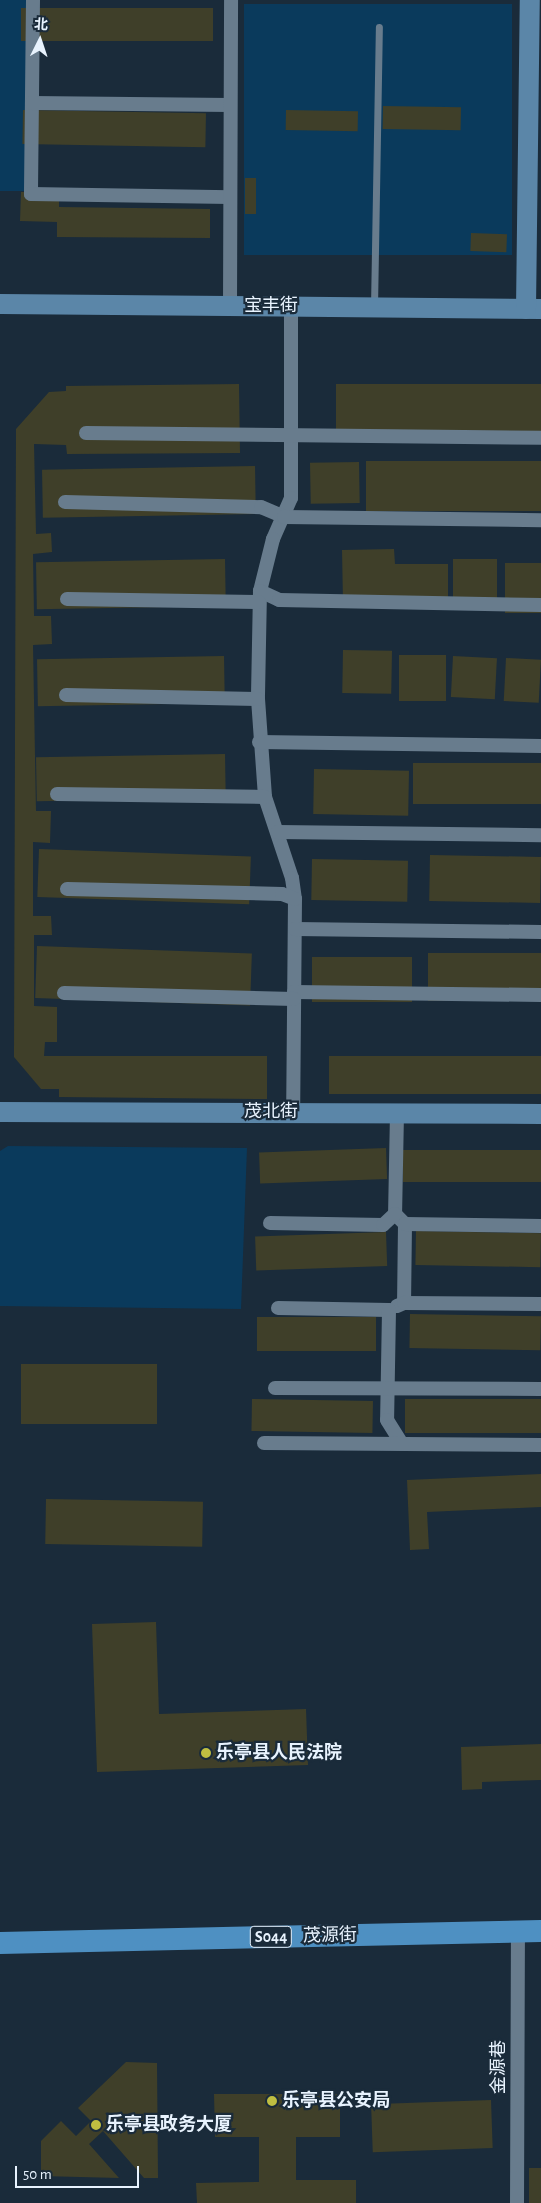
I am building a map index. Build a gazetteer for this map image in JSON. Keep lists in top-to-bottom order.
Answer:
{
  "streets": {
    "main road": ["茂源街", "S044"],
    "street": ["宝丰街", "茂北街", "金源巷"]
  },
  "crossings": [
    ["茂源街", "金源巷"]
  ],
  "places": ["乐亭县人民法院", "乐亭县公安局", "乐亭县政务大厦"],
  "scale_bar": "50 m",
  "north": "top"
}
